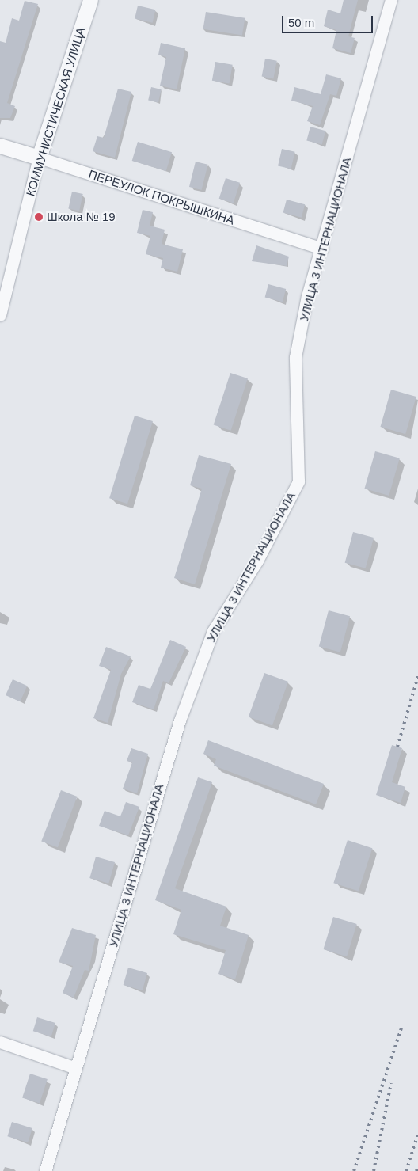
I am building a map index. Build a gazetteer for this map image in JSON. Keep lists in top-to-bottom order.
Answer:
{
  "streets": {
    "street": ["КОММУНИСТИЧЕСКАЯ УЛИЦА", "ПЕРЕУЛОК ПОКРЫШКИНА", "УЛИЦА 3 ИНТЕРНАЦИОНАЛА"]
  },
  "crossings": [
    ["КОММУНИСТИЧЕСКАЯ УЛИЦА", "ПЕРЕУЛОК ПОКРЫШКИНА"],
    ["ПЕРЕУЛОК ПОКРЫШКИНА", "УЛИЦА 3 ИНТЕРНАЦИОНАЛА"]
  ],
  "places": ["Школа № 19"],
  "scale_bar": "50 m"
}
